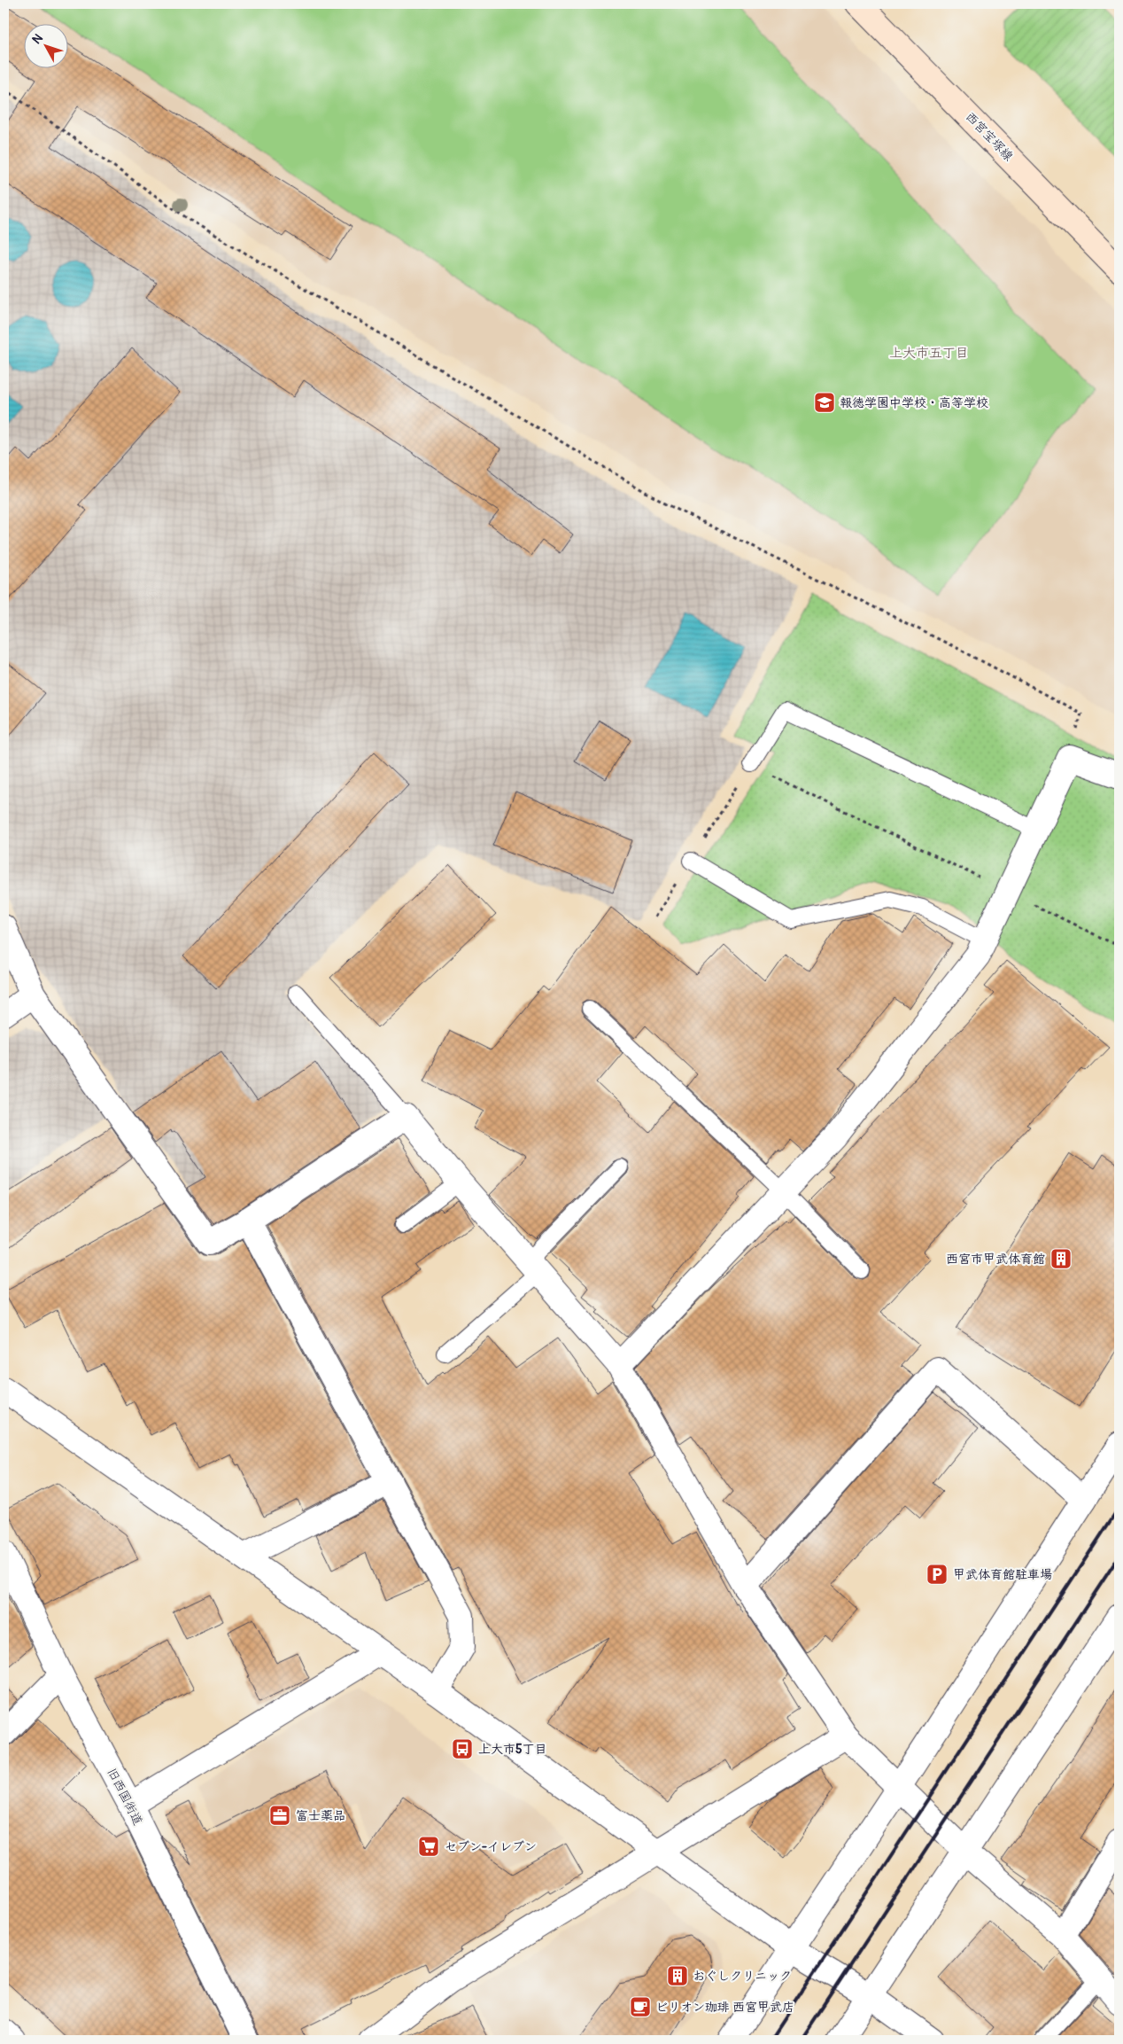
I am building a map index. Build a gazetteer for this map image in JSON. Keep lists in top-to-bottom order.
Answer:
{
  "streets": {
    "main road": ["西宮宝塚線"],
    "street": ["旧西国街道"]
  },
  "districts": ["上大市五丁目"],
  "places": {
    "school or university": ["報徳学園中学校・高等学校"],
    "building": ["西宮市甲武体育館", "おぐしクリニック"],
    "parking": ["甲武体育館駐車場"],
    "bus stop": ["上大市5丁目"],
    "office": ["富士薬品"],
    "supermarket": ["セブン-イレブン"],
    "cafe": ["ビリオン珈琲 西宮甲武店"]
  },
  "north": "top left"
}
